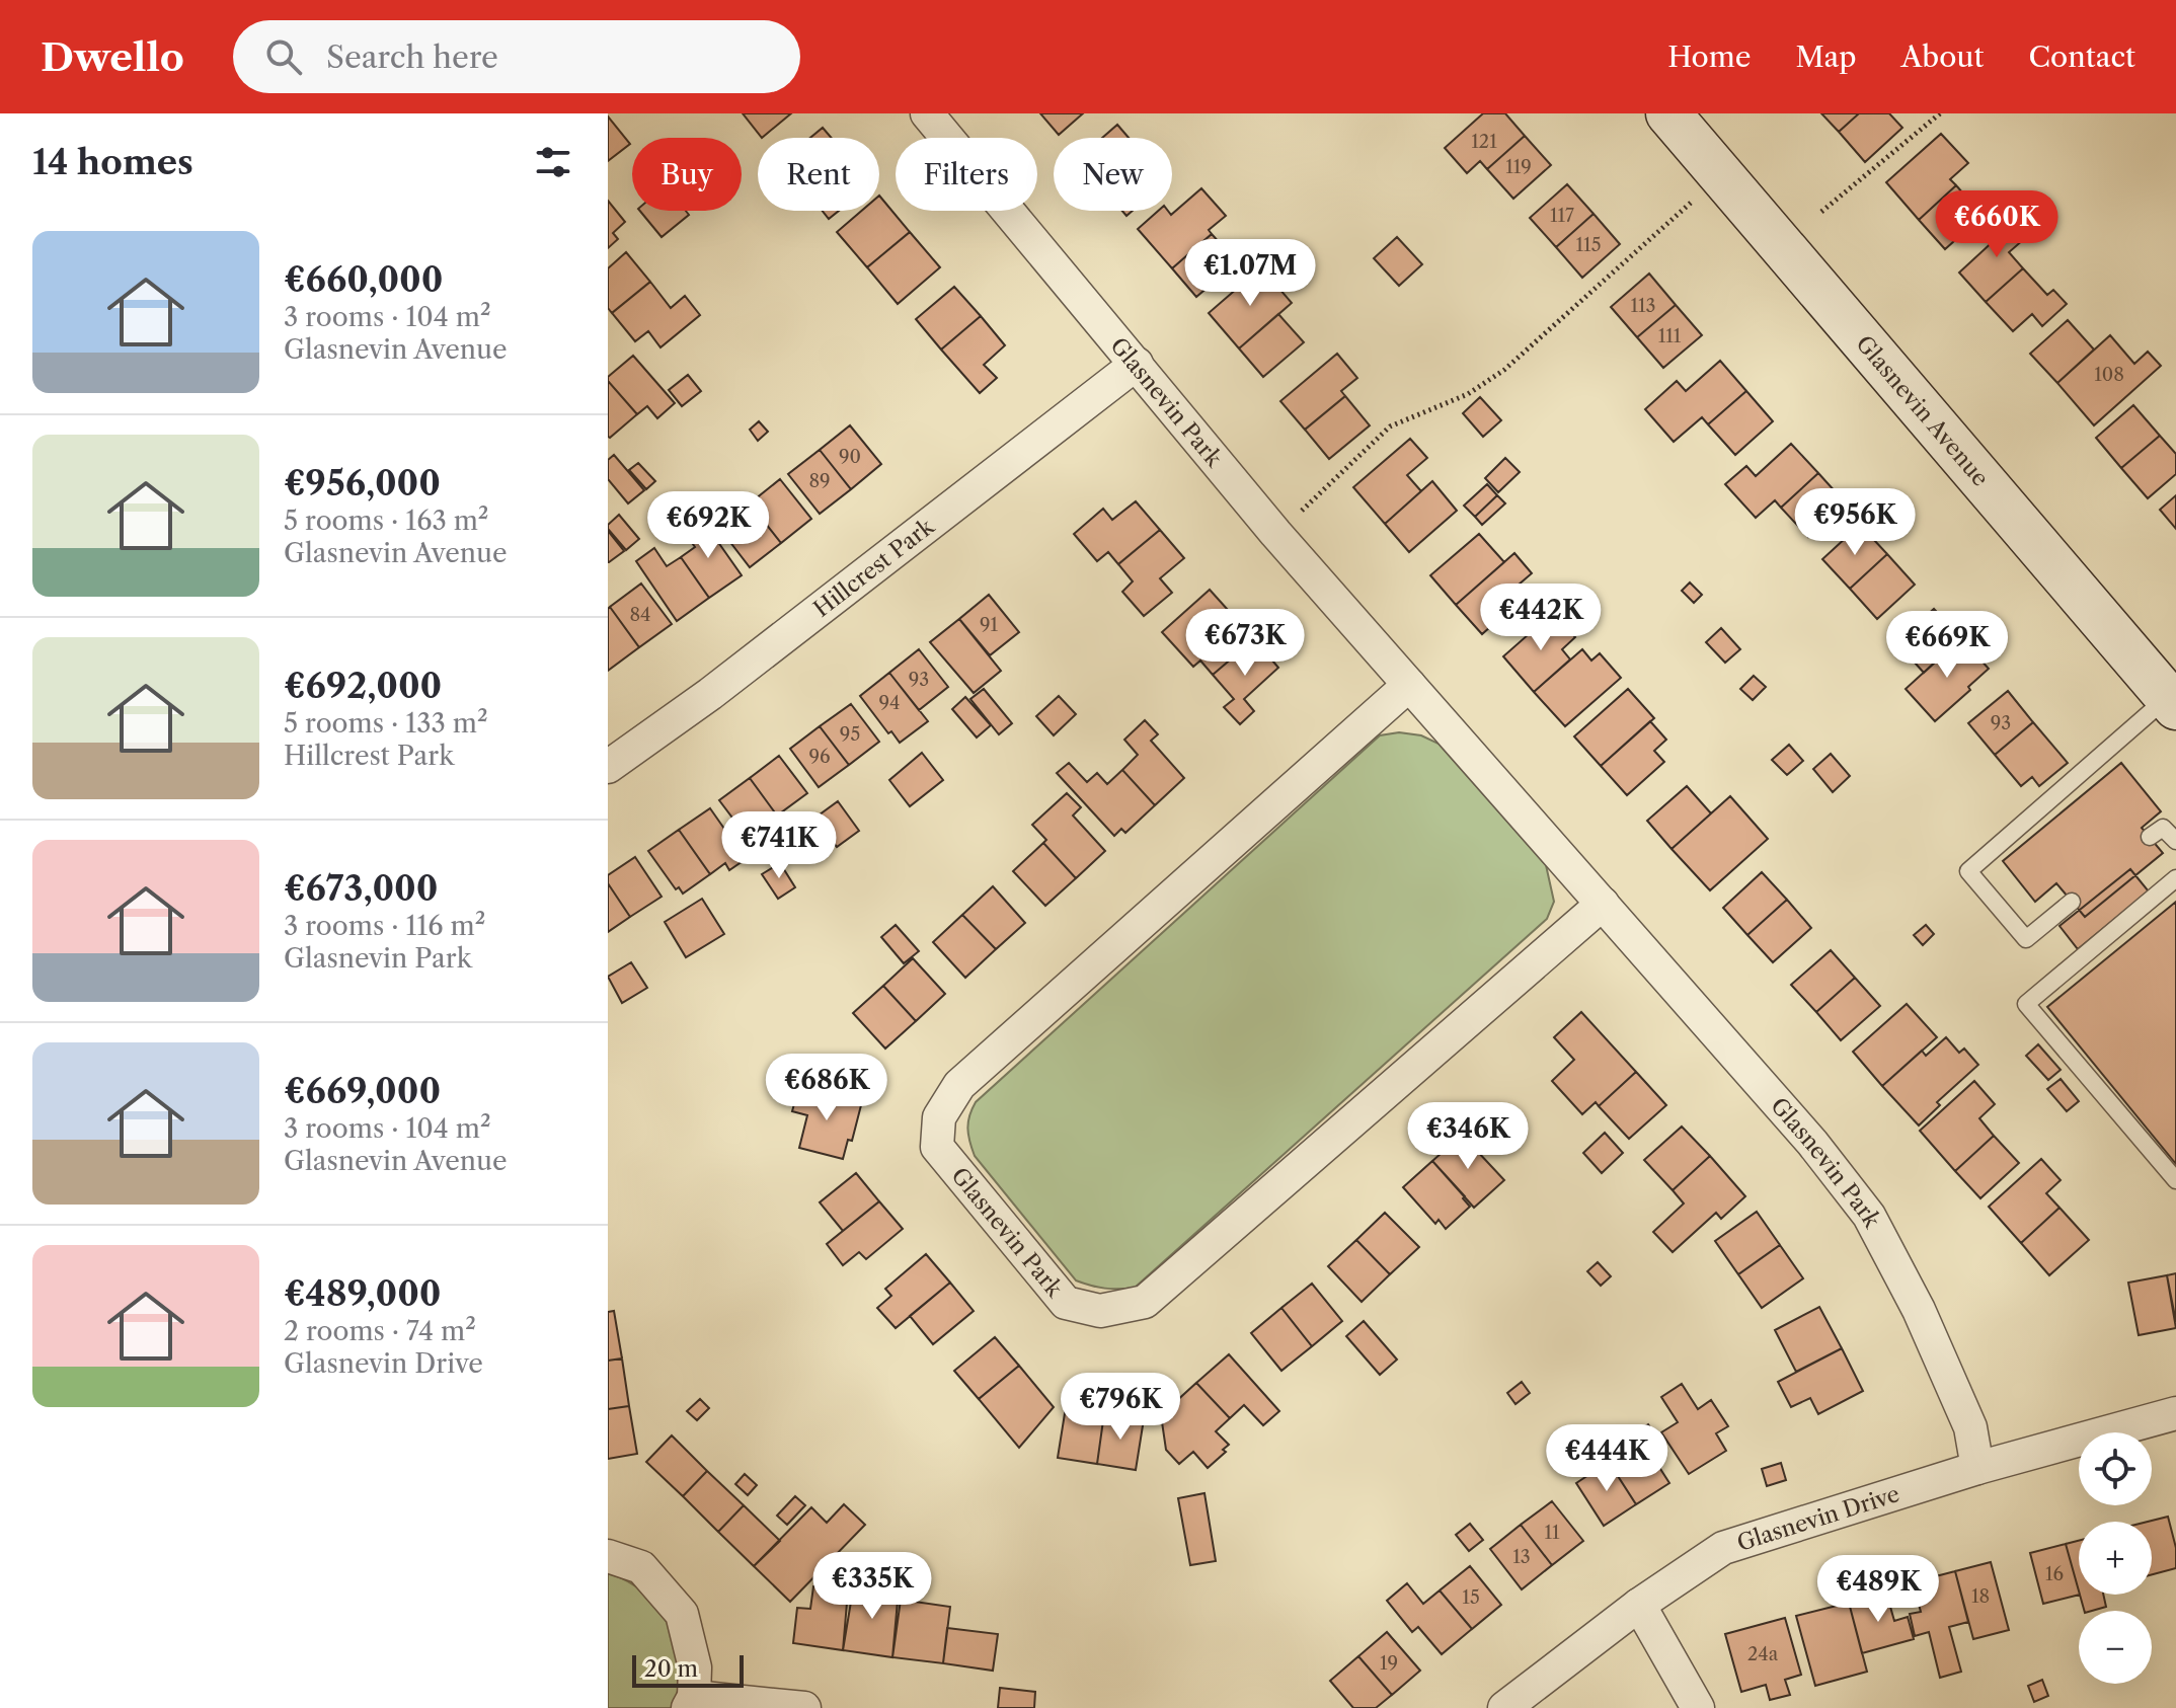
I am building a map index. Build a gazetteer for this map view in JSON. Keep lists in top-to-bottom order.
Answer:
{
  "streets": {
    "main road": ["Glasnevin Avenue"],
    "street": ["Glasnevin Park", "Hillcrest Park", "Glasnevin Drive"]
  },
  "crossings": [
    ["Glasnevin Park", "Hillcrest Park"],
    ["Glasnevin Park", "Glasnevin Drive"]
  ],
  "house_numbers": [
    "121",
    "119",
    "117",
    "115",
    "113",
    "111",
    "108",
    "90",
    "89",
    "84",
    "91",
    "93",
    "94",
    "93",
    "95",
    "96",
    "11",
    "13",
    "16",
    "18",
    "15",
    "24a",
    "19"
  ],
  "scale_bar": "20 m",
  "page": {
    "header": "Dwello",
    "search": "Search here",
    "nav": [
      "Home",
      "Map",
      "About",
      "Contact"
    ],
    "heading": "14 homes",
    "chip": [
      "Buy",
      "Rent",
      "Filters",
      "New"
    ],
    "price": [
      "€660K",
      "€1.07M",
      "€956K",
      "€692K",
      "€442K",
      "€673K",
      "€669K",
      "€741K",
      "€686K",
      "€346K",
      "€796K",
      "€444K",
      "€335K",
      "€489K"
    ],
    "list": [
      {
        "name": "€660,000",
        "note": "3 rooms · 104 m² · Glasnevin Avenue"
      },
      {
        "name": "€956,000",
        "note": "5 rooms · 163 m² · Glasnevin Avenue"
      },
      {
        "name": "€692,000",
        "note": "5 rooms · 133 m² · Hillcrest Park"
      },
      {
        "name": "€673,000",
        "note": "3 rooms · 116 m² · Glasnevin Park"
      },
      {
        "name": "€669,000",
        "note": "3 rooms · 104 m² · Glasnevin Avenue"
      },
      {
        "name": "€489,000",
        "note": "2 rooms · 74 m² · Glasnevin Drive"
      }
    ],
    "map_buttons": ["+", "−"],
    "scale": "20 m"
  }
}
